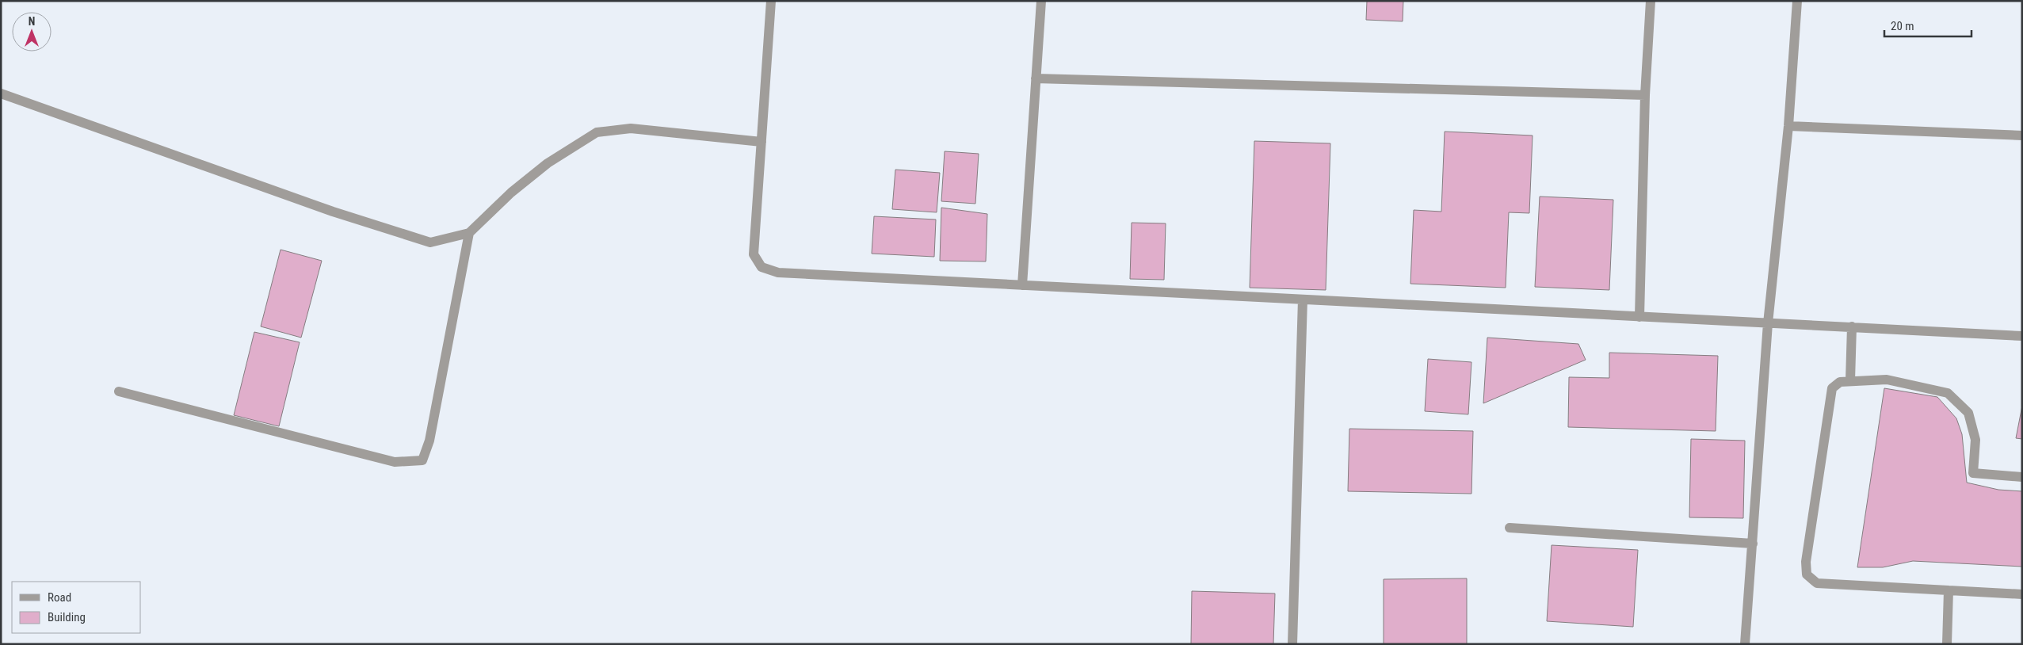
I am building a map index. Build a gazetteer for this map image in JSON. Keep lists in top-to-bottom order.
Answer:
{
  "legend": ["Road", "Building"],
  "scale_bar": "20 m",
  "north": "top"
}
